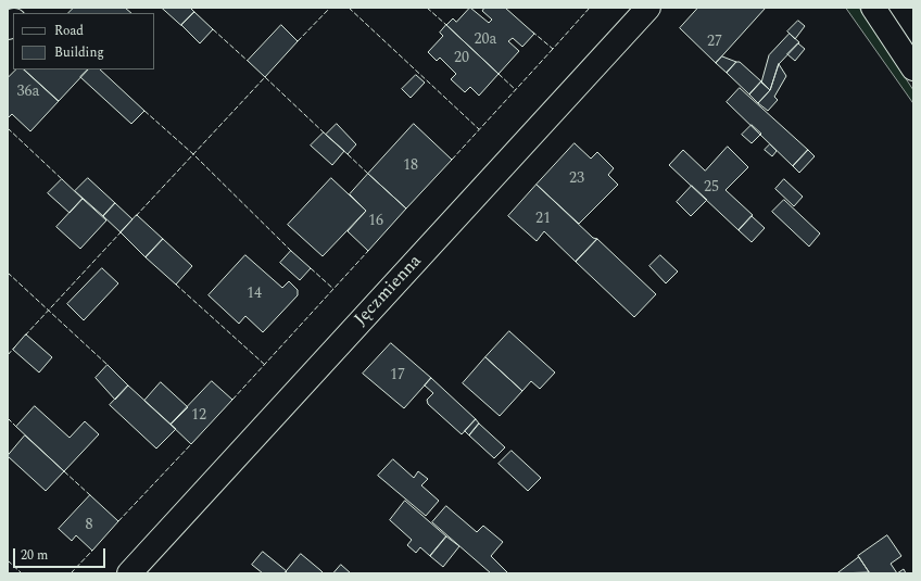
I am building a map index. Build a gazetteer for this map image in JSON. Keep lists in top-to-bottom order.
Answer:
{
  "streets": {
    "street": ["Jęczmienna"]
  },
  "house_numbers": [
    "20a",
    "27",
    "20",
    "36a",
    "18",
    "23",
    "25",
    "21",
    "16",
    "14",
    "17",
    "12",
    "8"
  ],
  "legend": ["Road", "Building"],
  "scale_bar": "20 m"
}
